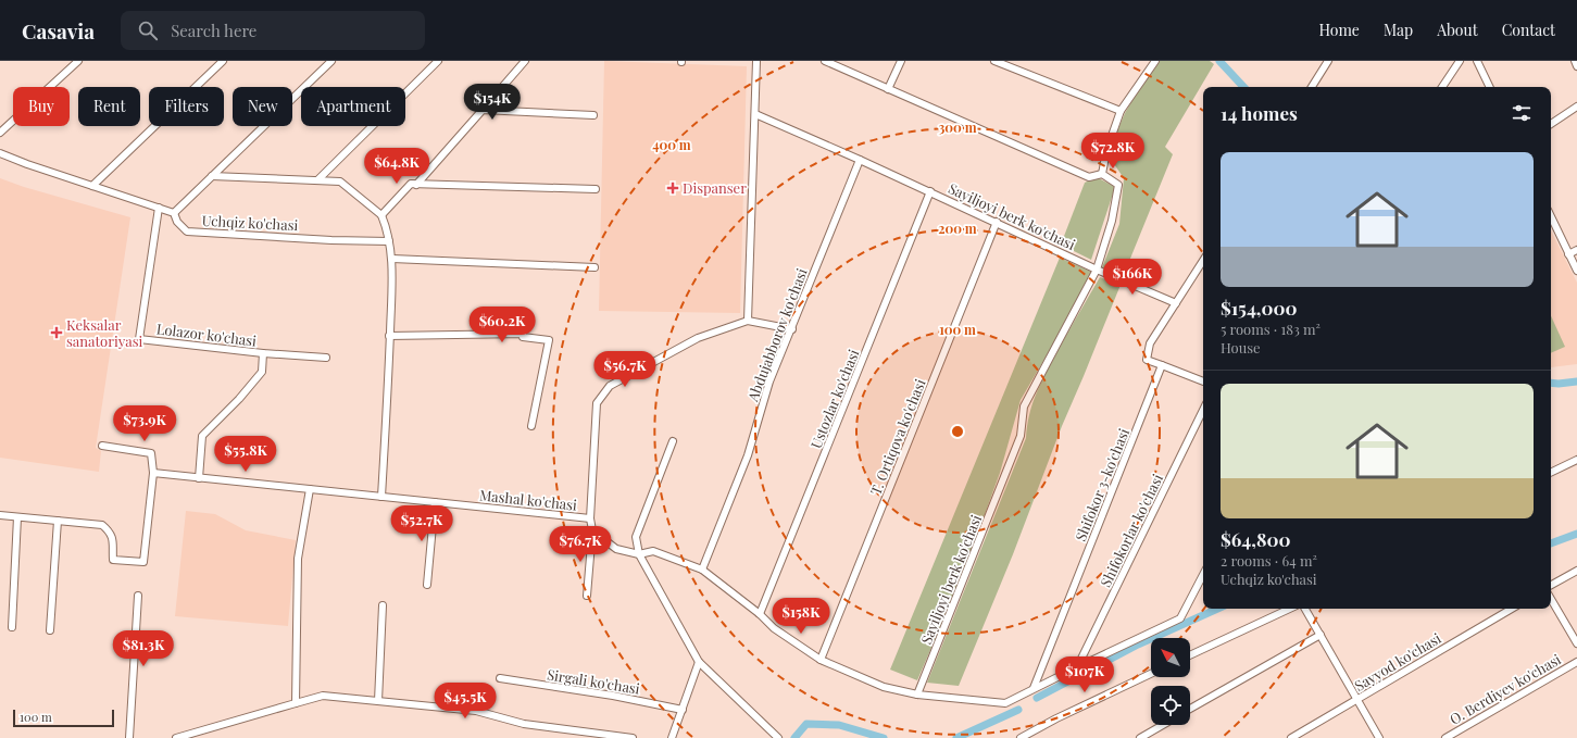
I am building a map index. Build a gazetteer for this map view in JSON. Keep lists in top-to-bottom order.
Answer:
{
  "streets": {
    "street": [
      "Sayiljoyi berk ko'chasi",
      "Uchqiz ko'chasi",
      "Lolazor ko'chasi",
      "Abdujabborov ko'chasi",
      "Ustozlar ko'chasi",
      "T. Ortiqova ko'chasi",
      "Shifokor 3-ko'chasi",
      "Mashal ko'chasi",
      "Shifokorlar ko'chasi",
      "Sayyod ko'chasi",
      "Sirgali ko'chasi",
      "O. Berdiyev ko'chasi"
    ]
  },
  "crossings": [
    ["Sayiljoyi berk ko'chasi", "Abdujabborov ko'chasi"],
    ["Sayiljoyi berk ko'chasi", "Ustozlar ko'chasi"],
    ["Sayiljoyi berk ko'chasi", "T. Ortiqova ko'chasi"]
  ],
  "places": {
    "health": ["Dispanser", "Keksalar sanatoriyasi"]
  },
  "scale_bar": "100 m",
  "north": "top left",
  "page": {
    "header": "Casavia",
    "search": "Search here",
    "nav": [
      "Home",
      "Map",
      "About",
      "Contact"
    ],
    "price": [
      "$154K",
      "$72.8K",
      "$64.8K",
      "$166K",
      "$60.2K",
      "$56.7K",
      "$73.9K",
      "$55.8K",
      "$52.7K",
      "$76.7K",
      "$158K",
      "$81.3K",
      "$107K",
      "$45.5K"
    ],
    "chip": [
      "Buy",
      "Rent",
      "Filters",
      "New",
      "Apartment"
    ],
    "heading": "14 homes",
    "list": [
      {
        "name": "$154,000",
        "note": "5 rooms · 183 m² · House"
      },
      {
        "name": "$64,800",
        "note": "2 rooms · 64 m² · Uchqiz ko'chasi"
      }
    ],
    "scale": "100 m"
  },
  "rings": [
    "300 m",
    "400 m",
    "200 m",
    "100 m"
  ]
}
